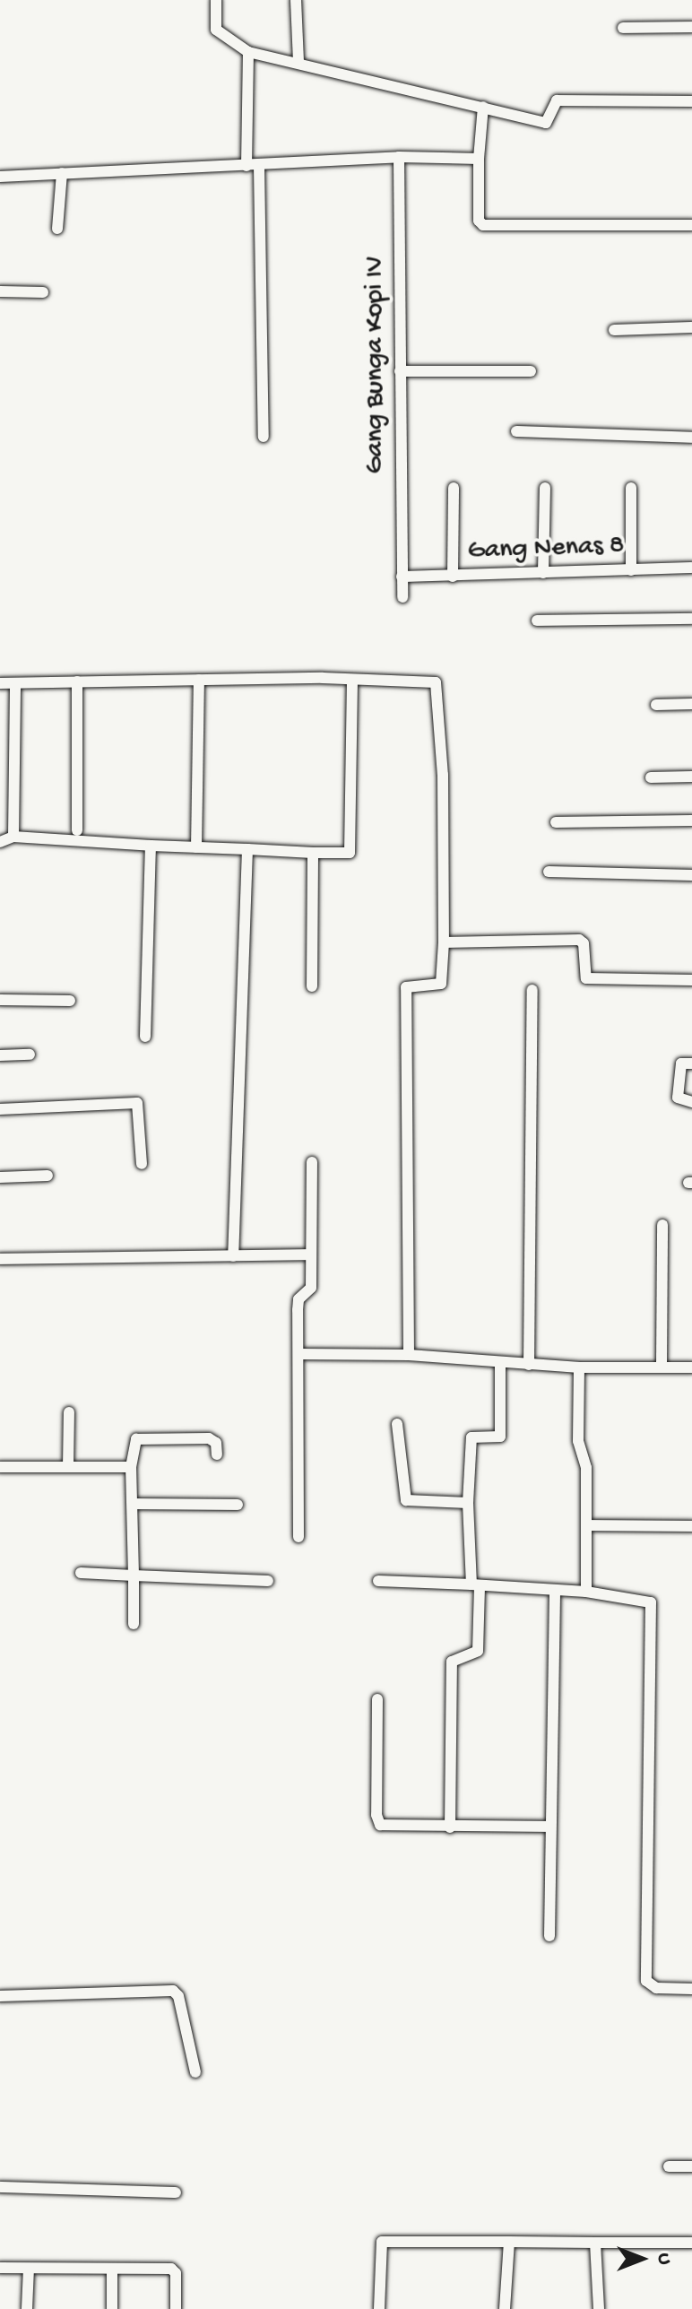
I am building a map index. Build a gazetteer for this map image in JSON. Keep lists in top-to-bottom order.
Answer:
{
  "streets": {
    "street": ["Gang Bunga Kopi IV", "Gang Nenas 8"]
  },
  "crossings": [
    ["Gang Bunga Kopi IV", "Gang Nenas 8"]
  ],
  "north": "right"
}
